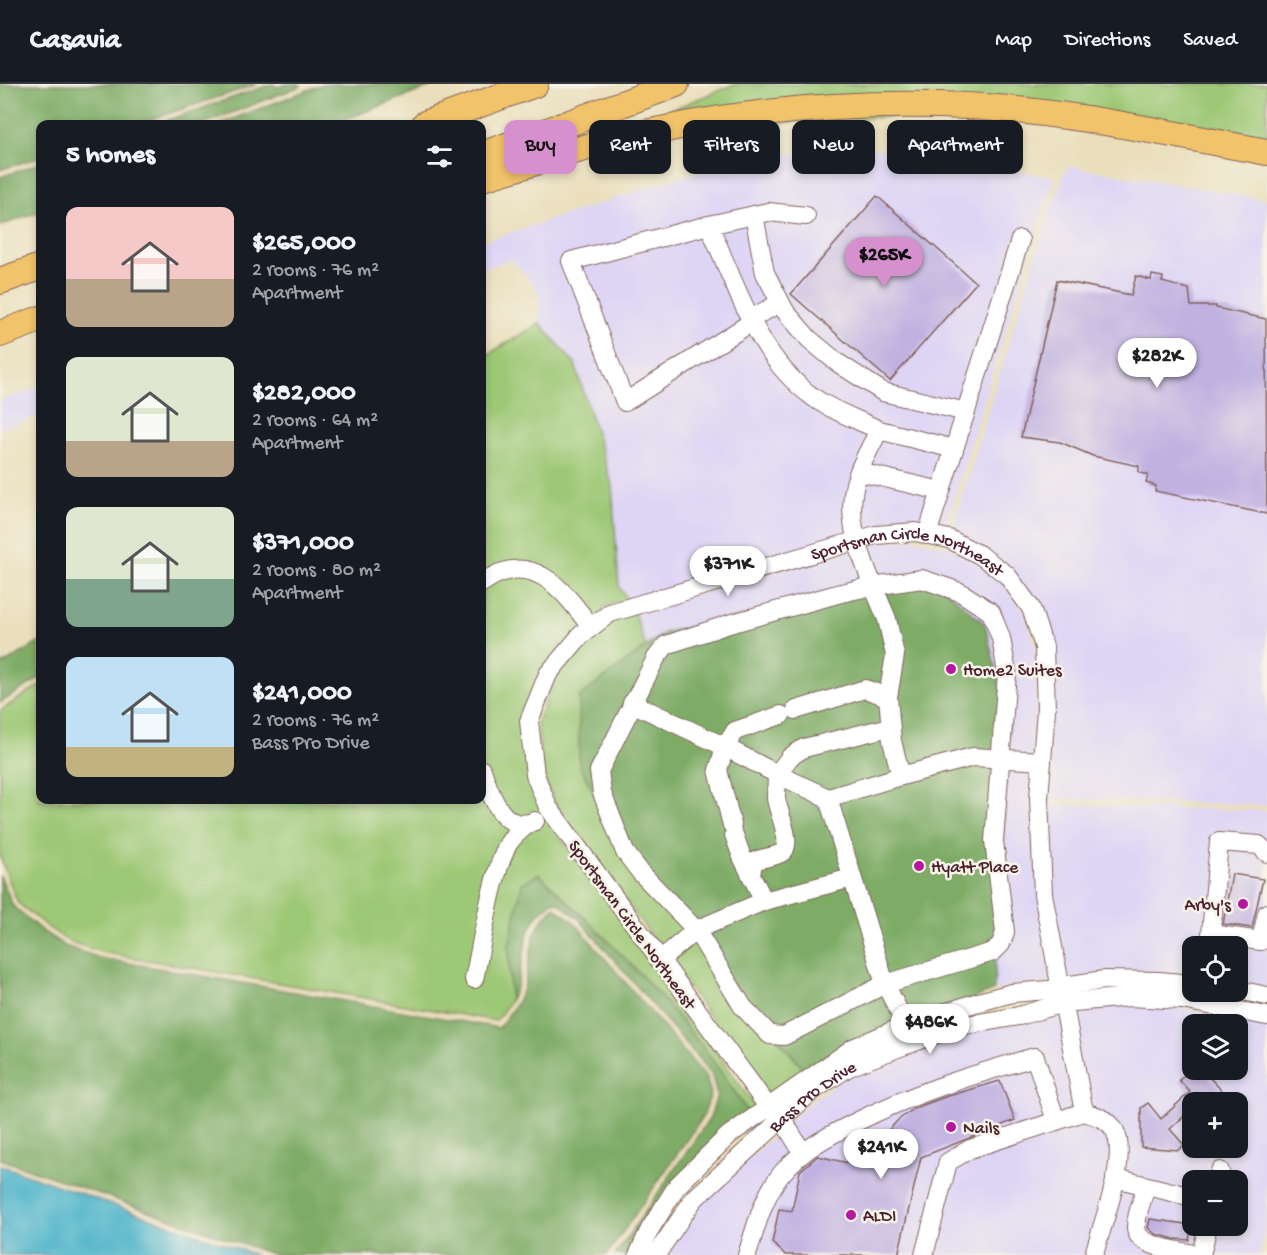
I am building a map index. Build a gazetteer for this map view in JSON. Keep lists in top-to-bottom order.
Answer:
{
  "streets": {
    "street": ["Sportsman Circle Northeast", "Bass Pro Drive"]
  },
  "crossings": [
    ["Sportsman Circle Northeast", "Bass Pro Drive"]
  ],
  "places": [
    "Home2 Suites",
    "Hyatt Place",
    "Arby's",
    "Nails",
    "ALDI"
  ],
  "page": {
    "header": "Casavia",
    "nav": ["Map", "Directions", "Saved"],
    "chip": [
      "Buy",
      "Rent",
      "Filters",
      "New",
      "Apartment"
    ],
    "heading": "5 homes",
    "list": [
      {
        "name": "$265,000",
        "note": "2 rooms · 76 m² · Apartment"
      },
      {
        "name": "$282,000",
        "note": "2 rooms · 64 m² · Apartment"
      },
      {
        "name": "$371,000",
        "note": "2 rooms · 80 m² · Apartment"
      },
      {
        "name": "$241,000",
        "note": "2 rooms · 76 m² · Bass Pro Drive"
      }
    ],
    "price": [
      "$265K",
      "$282K",
      "$371K",
      "$486K",
      "$241K"
    ],
    "map_buttons": ["+", "−"]
  }
}
